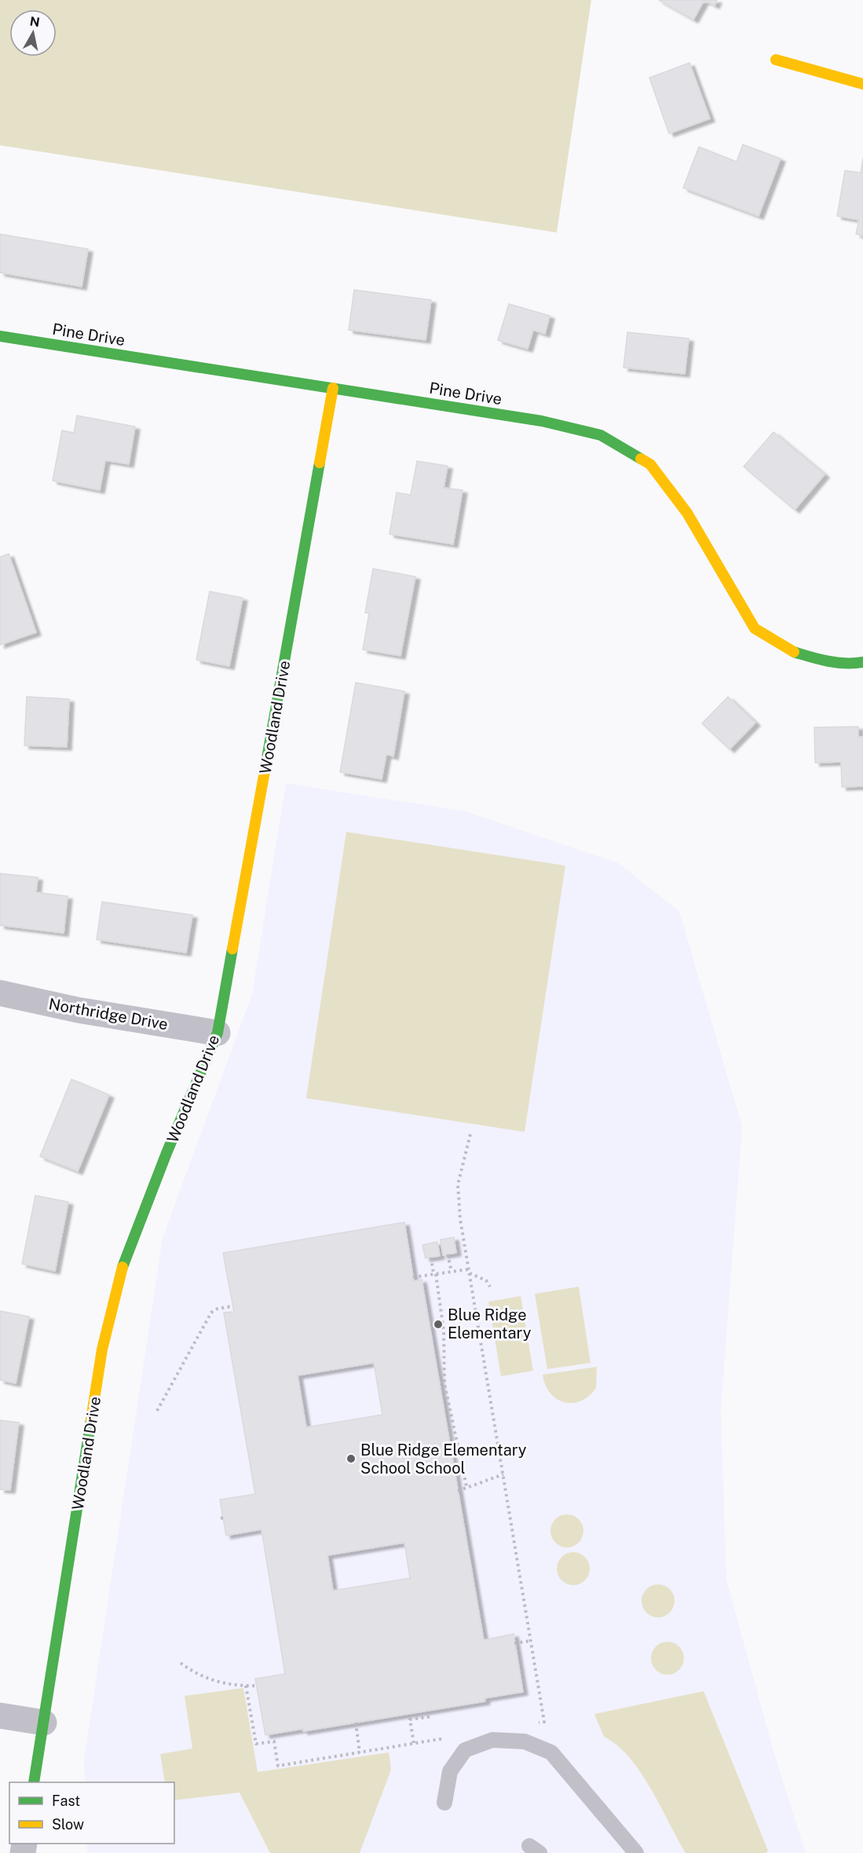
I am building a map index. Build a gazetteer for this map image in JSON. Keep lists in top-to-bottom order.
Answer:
{
  "streets": {
    "street": ["Pine Drive", "Woodland Drive", "Northridge Drive"]
  },
  "crossings": [
    ["Pine Drive", "Woodland Drive"],
    ["Woodland Drive", "Northridge Drive"]
  ],
  "places": ["Blue Ridge Elementary", "Blue Ridge Elementary School School"],
  "legend": ["Fast", "Slow"],
  "north": "top"
}
